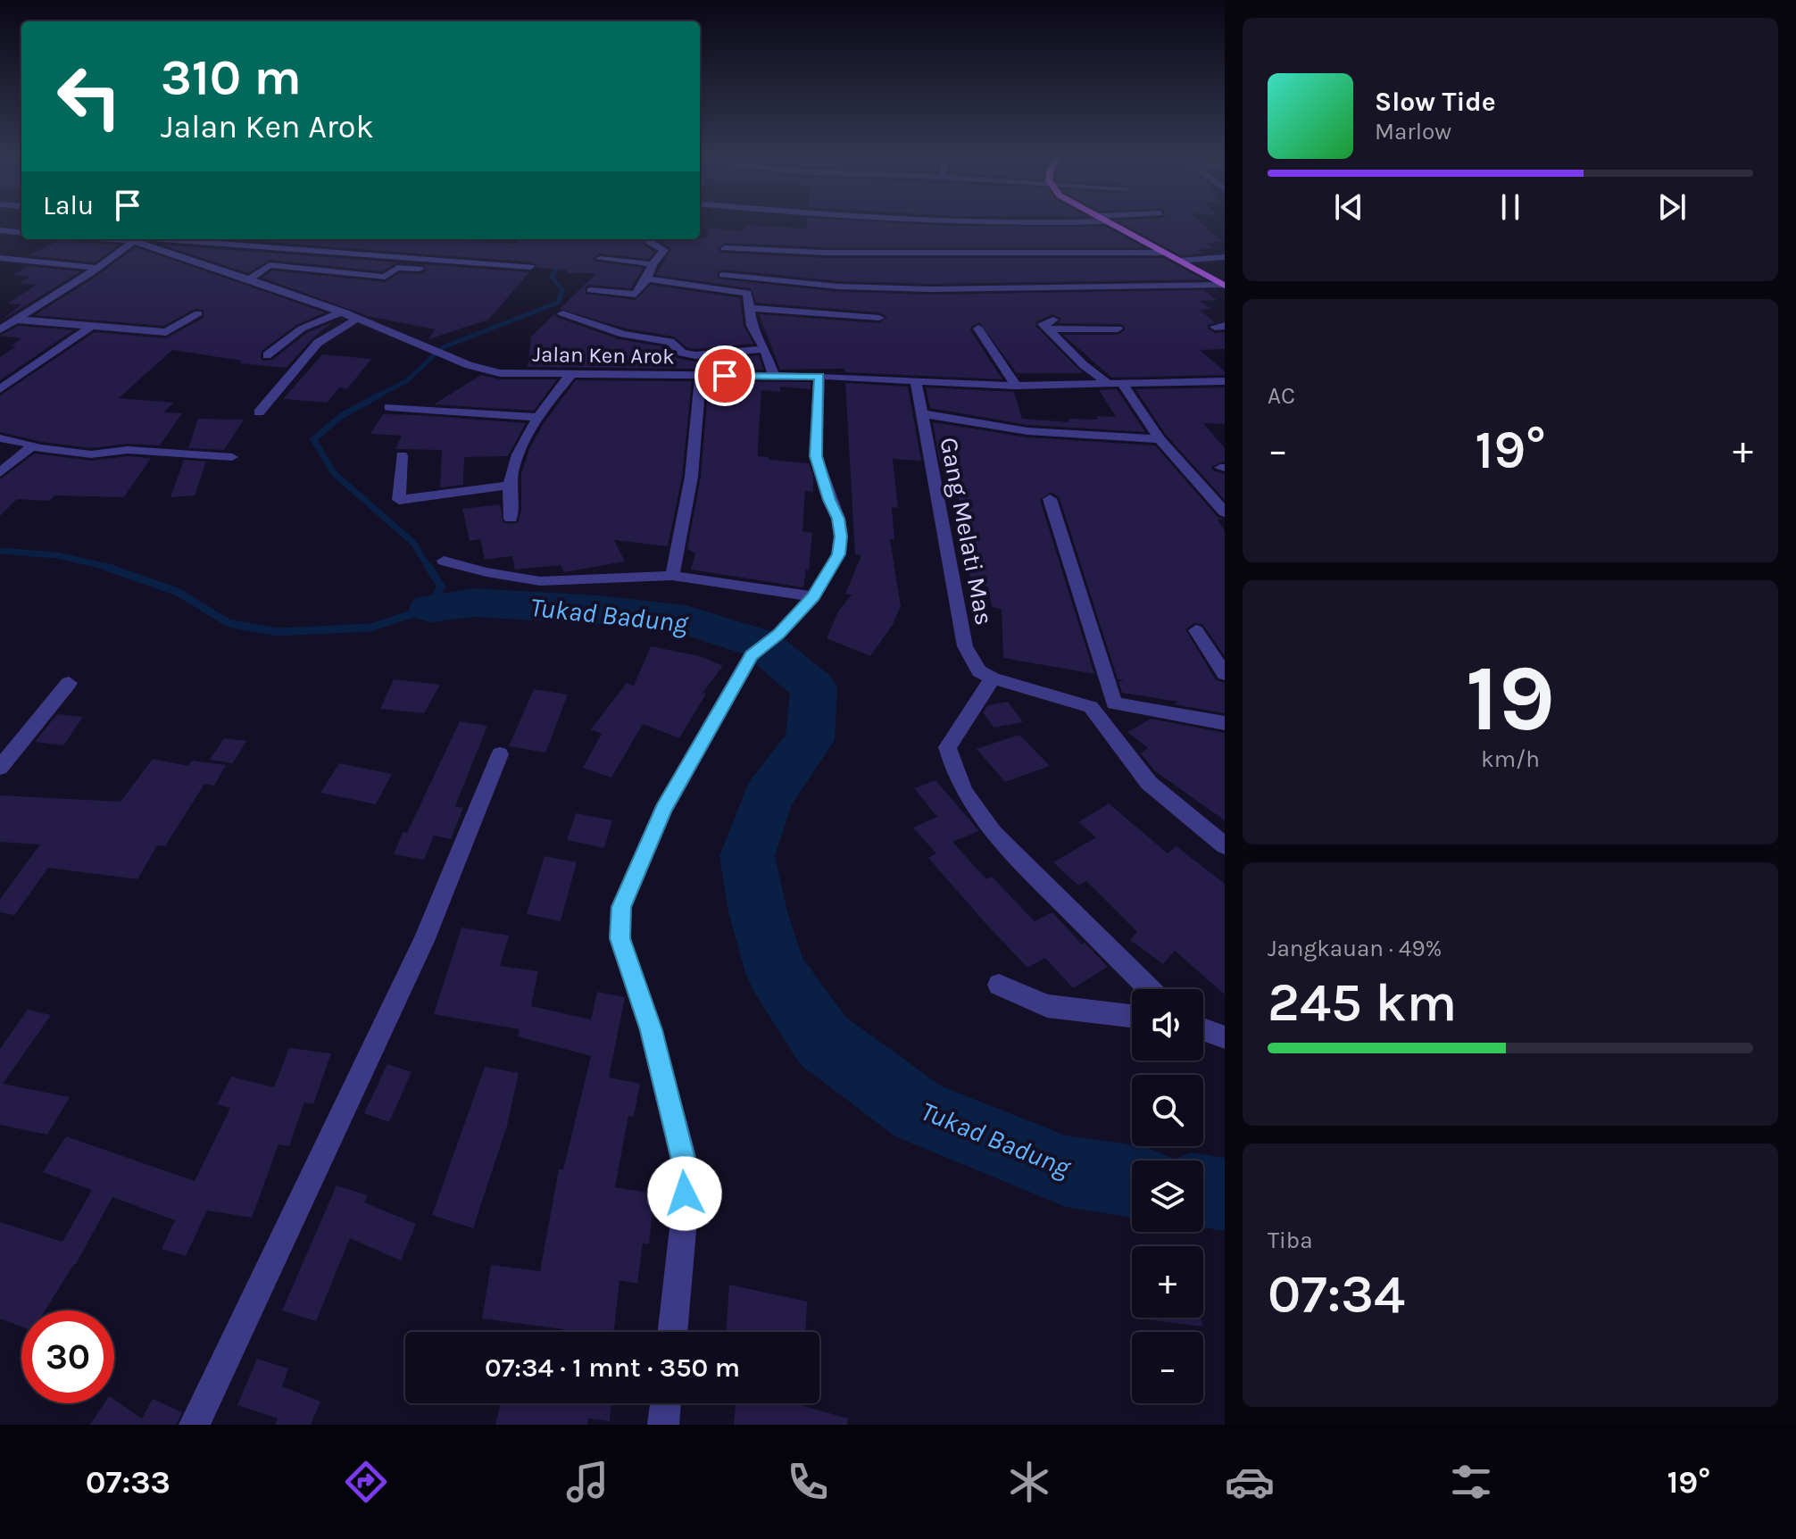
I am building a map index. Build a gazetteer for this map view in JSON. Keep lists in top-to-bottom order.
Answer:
{
  "streets": {
    "street": ["Jalan Ken Arok", "Gang Melati Mas"]
  },
  "crossings": [
    ["Jalan Ken Arok", "Gang Melati Mas"]
  ],
  "water": ["Tukad Badung"],
  "page": {
    "turn": ["310 m", "Jalan Ken Arok"],
    "song": ["Slow Tide", "Marlow"],
    "then": "Lalu",
    "tile": [
      "AC",
      ["19", "km/h"],
      ["Jangkauan · 49%", "245 km"],
      ["Tiba", "07:34"]
    ],
    "heat": ["−", "19°", "+"],
    "map_buttons": ["+", "−"],
    "limit": "30",
    "trip": "07:34 · 1 mnt · 350 m",
    "tabs": ["07:33", "19°"]
  }
}
